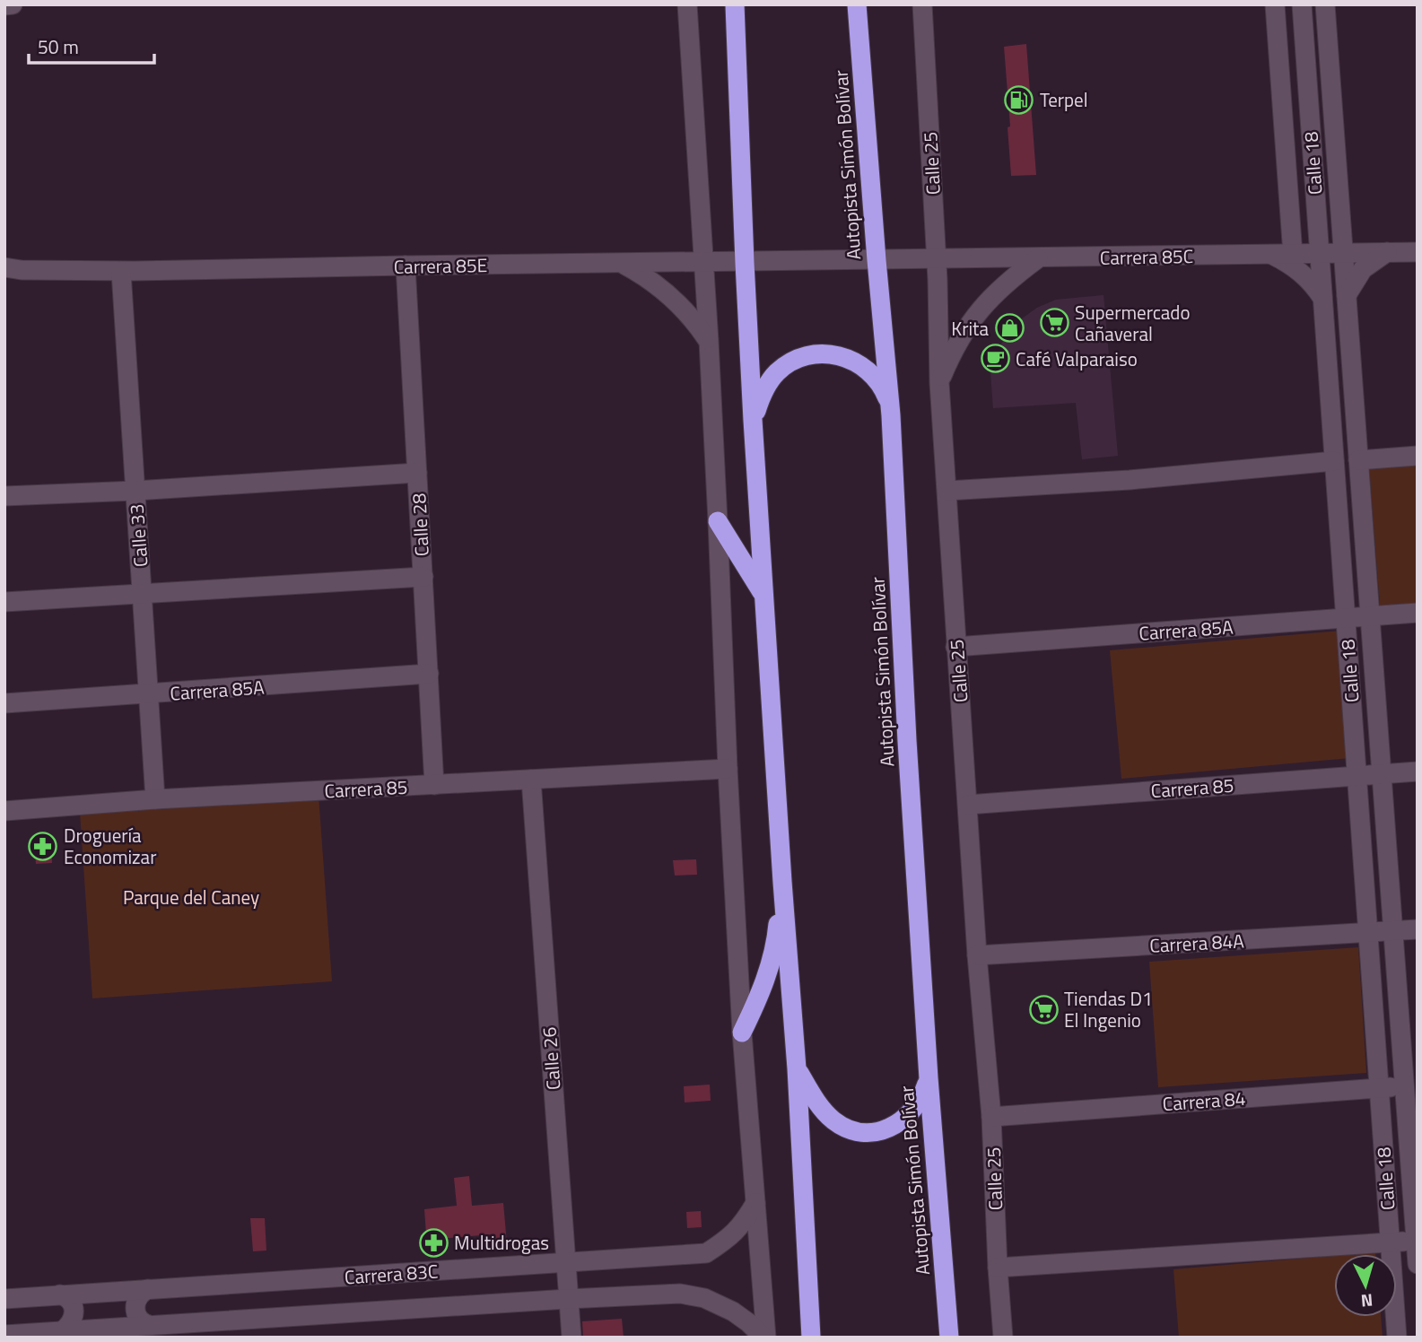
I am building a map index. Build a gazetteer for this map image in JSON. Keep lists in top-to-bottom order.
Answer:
{
  "streets": {
    "highway": ["Autopista Simón Bolívar"],
    "street": [
      "Calle 25",
      "Calle 18",
      "Carrera 85C",
      "Carrera 85E",
      "Calle 28",
      "Calle 33",
      "Carrera 85A",
      "Carrera 85",
      "Carrera 84A",
      "Calle 26",
      "Carrera 84",
      "Carrera 83C"
    ]
  },
  "crossings": [
    ["Calle 25", "Carrera 85C"],
    ["Calle 25", "Carrera 85A"],
    ["Calle 25", "Carrera 85"],
    ["Calle 25", "Carrera 84A"],
    ["Calle 25", "Carrera 84"],
    ["Calle 18", "Carrera 85C"],
    ["Calle 18", "Carrera 85A"],
    ["Calle 18", "Carrera 85"],
    ["Calle 18", "Carrera 84A"],
    ["Calle 18", "Carrera 84"],
    ["Autopista Simón Bolívar", "Carrera 85C"],
    ["Autopista Simón Bolívar", "Carrera 85E"],
    ["Carrera 85C", "Carrera 85E"],
    ["Carrera 85E", "Calle 28"],
    ["Carrera 85E", "Calle 33"],
    ["Calle 28", "Carrera 85A"],
    ["Calle 28", "Carrera 85"],
    ["Calle 33", "Carrera 85A"],
    ["Calle 33", "Carrera 85"],
    ["Carrera 85", "Calle 26"],
    ["Calle 26", "Carrera 83C"]
  ],
  "parks": ["Parque del Caney"],
  "places": {
    "fuel station": ["Terpel"],
    "supermarket": ["Supermercado Cañaveral", "Tiendas D1 El Ingenio"],
    "shop": ["Krita"],
    "cafe": ["Café Valparaiso"],
    "pharmacy": ["Droguería Economizar", "Multidrogas"]
  },
  "scale_bar": "50 m",
  "north": "bottom"
}
